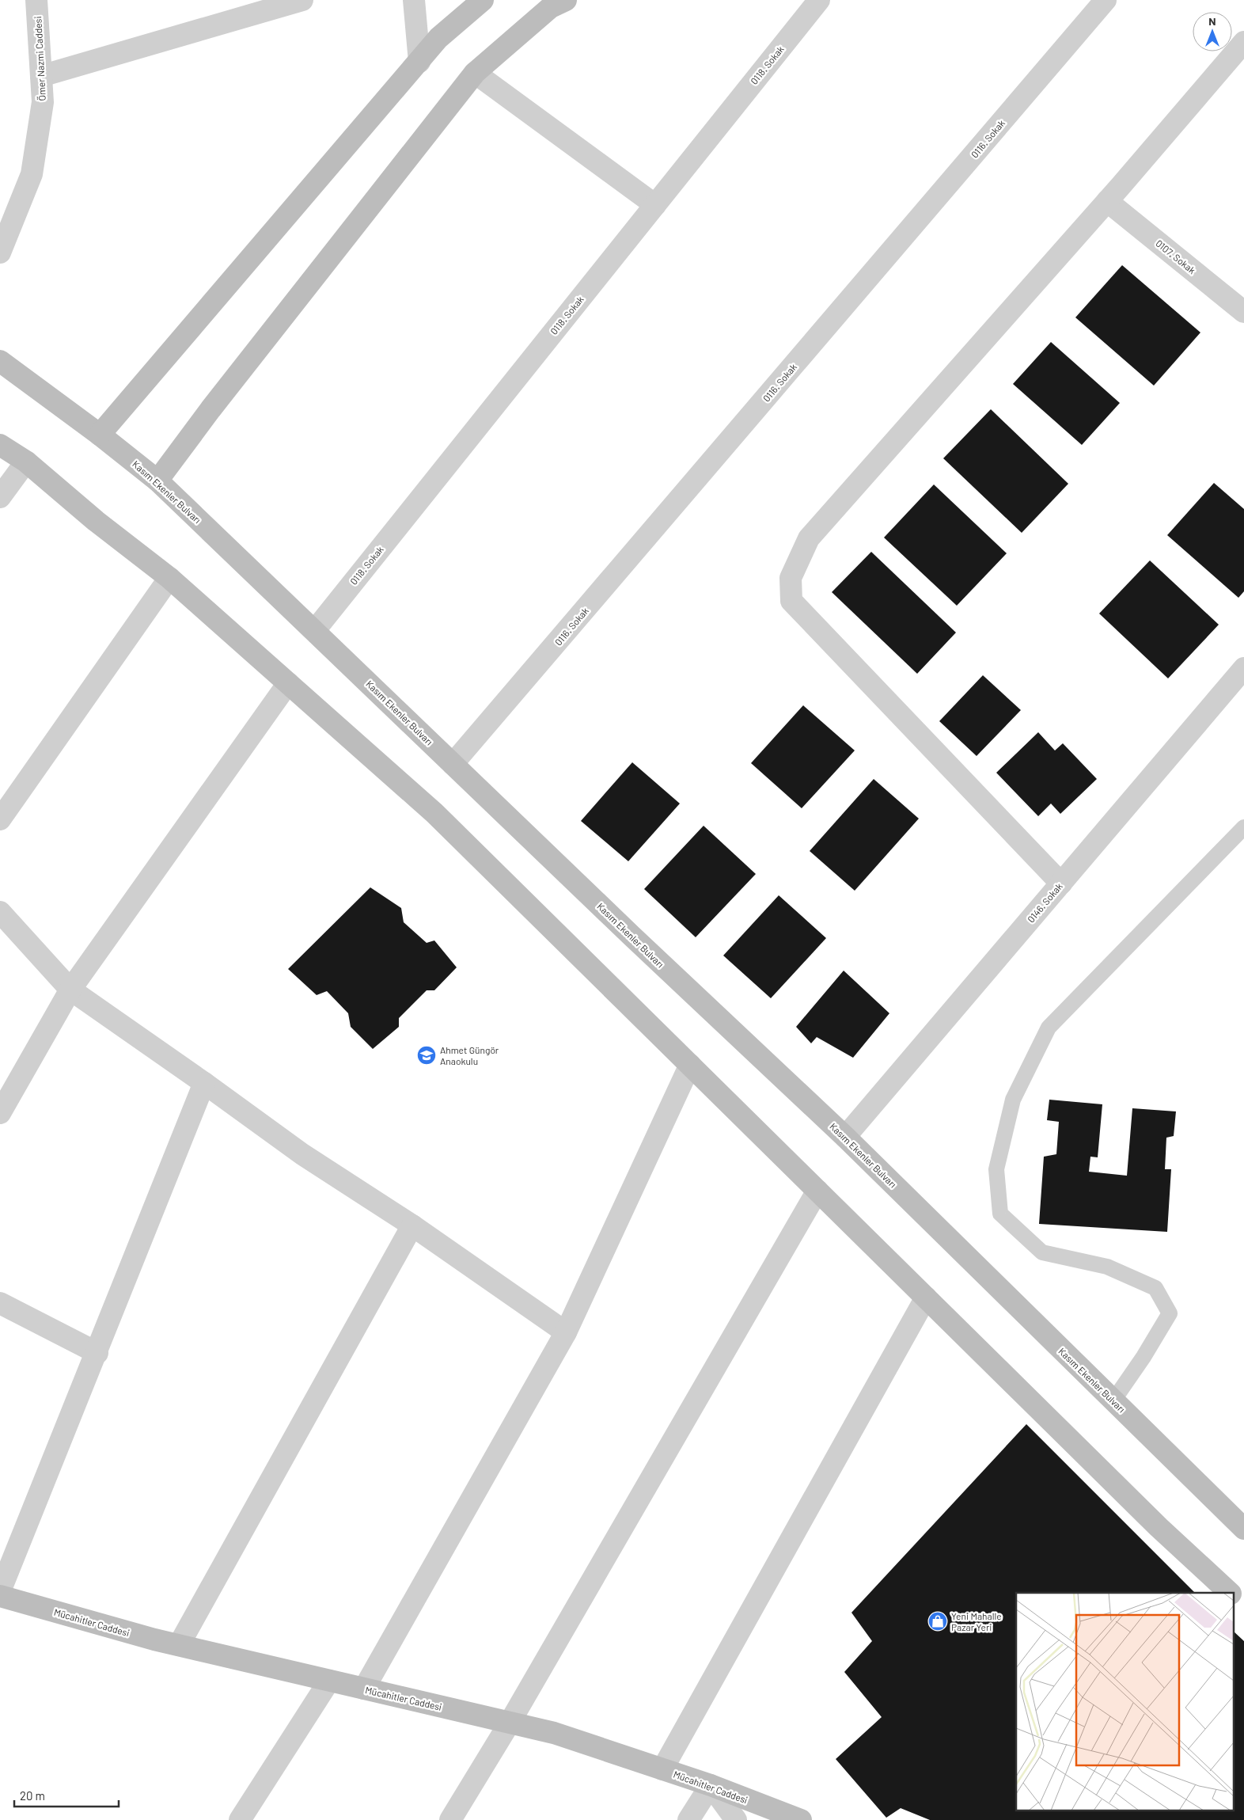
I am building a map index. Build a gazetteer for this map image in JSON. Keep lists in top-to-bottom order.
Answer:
{
  "streets": {
    "street": [
      "Ömer Nazmi Caddesi",
      "0118. Sokak",
      "0116. Sokak",
      "0107. Sokak",
      "Kasım Ekenler Bulvarı",
      "0146. Sokak",
      "Mücahitler Caddesi"
    ]
  },
  "crossings": [
    ["0118. Sokak", "Kasım Ekenler Bulvarı"],
    ["0116. Sokak", "Kasım Ekenler Bulvarı"],
    ["Kasım Ekenler Bulvarı", "0146. Sokak"]
  ],
  "places": {
    "school or university": ["Ahmet Güngör Anaokulu"],
    "shop": ["Yeni Mahalle Pazar Yeri"]
  },
  "scale_bar": "20 m",
  "north": "top"
}
